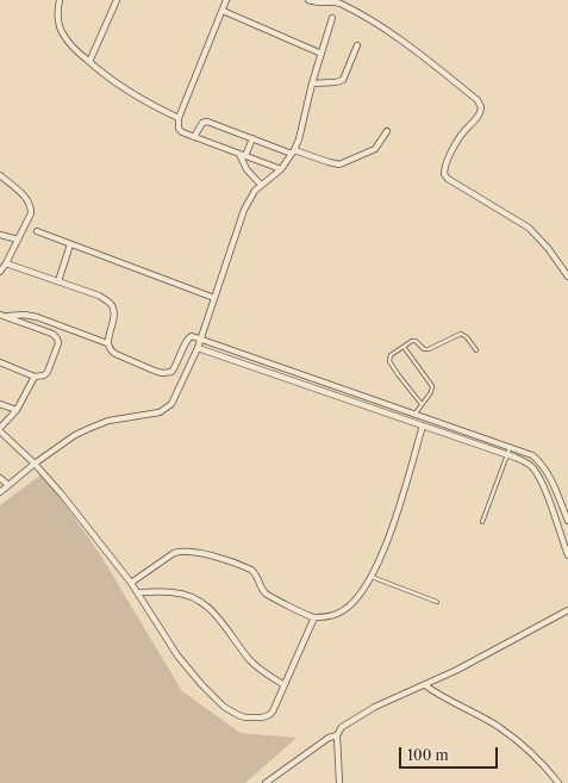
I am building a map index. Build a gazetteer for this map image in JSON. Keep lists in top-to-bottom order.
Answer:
{
  "scale_bar": "100 m"
}
